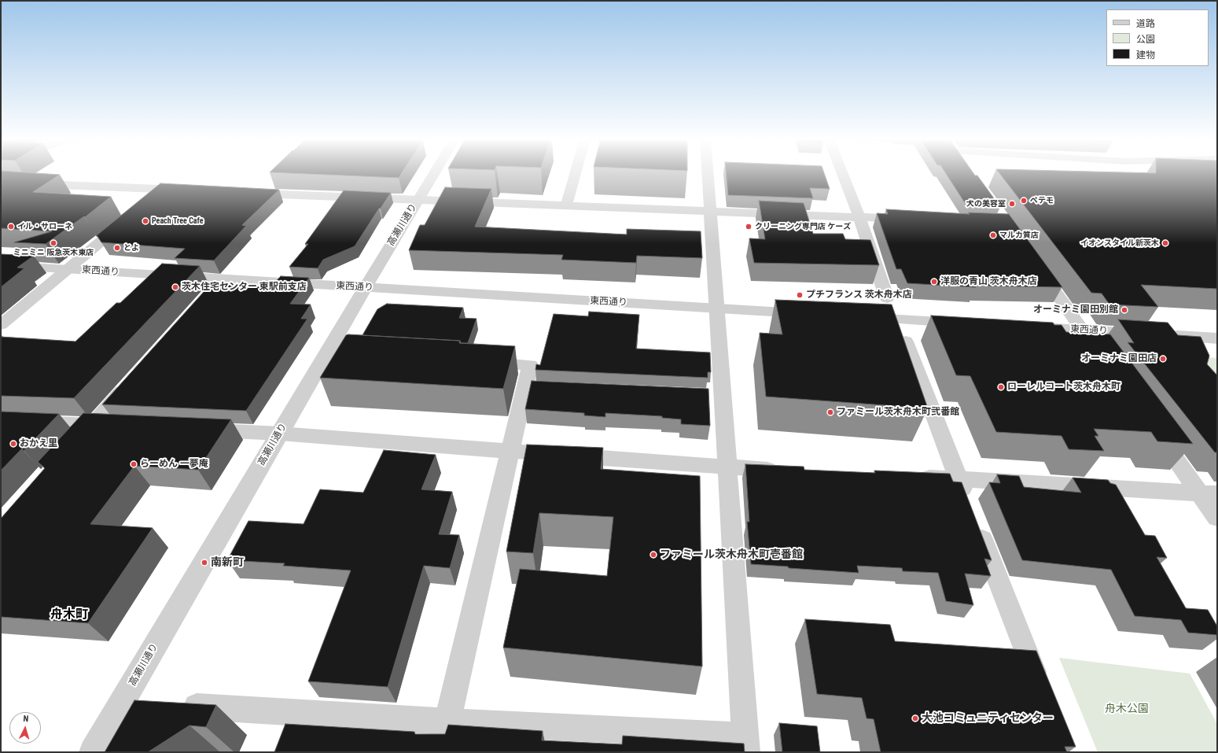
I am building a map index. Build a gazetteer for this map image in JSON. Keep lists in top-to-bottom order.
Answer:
{
  "streets": {
    "street": ["高瀬川通り", "東西通り"]
  },
  "crossings": [
    ["高瀬川通り", "東西通り"]
  ],
  "districts": ["舟木町"],
  "parks": ["舟木公園"],
  "places": [
    "ペテモ",
    "犬の美容室",
    "Peach Tree Cafe",
    "イル・サローネ",
    "クリーニング専門店 ケーズ",
    "マルカ質店",
    "ミニミニ 阪急茨木東店",
    "イオンスタイル新茨木",
    "とよ",
    "洋服の青山 茨木舟木店",
    "茨木住宅センター 東駅前支店",
    "プチフランス 茨木舟木店",
    "オーミナミ園田別館",
    "オーミナミ園田店",
    "ローレルコート茨木舟木町",
    "ファミール茨木舟木町弐番館",
    "おかえ里",
    "らーめん 一夢庵",
    "ファミール茨木舟木町壱番館",
    "南新町",
    "大池コミュニティセンター"
  ],
  "legend": ["道路", "公園", "建物"],
  "north": "top"
}
